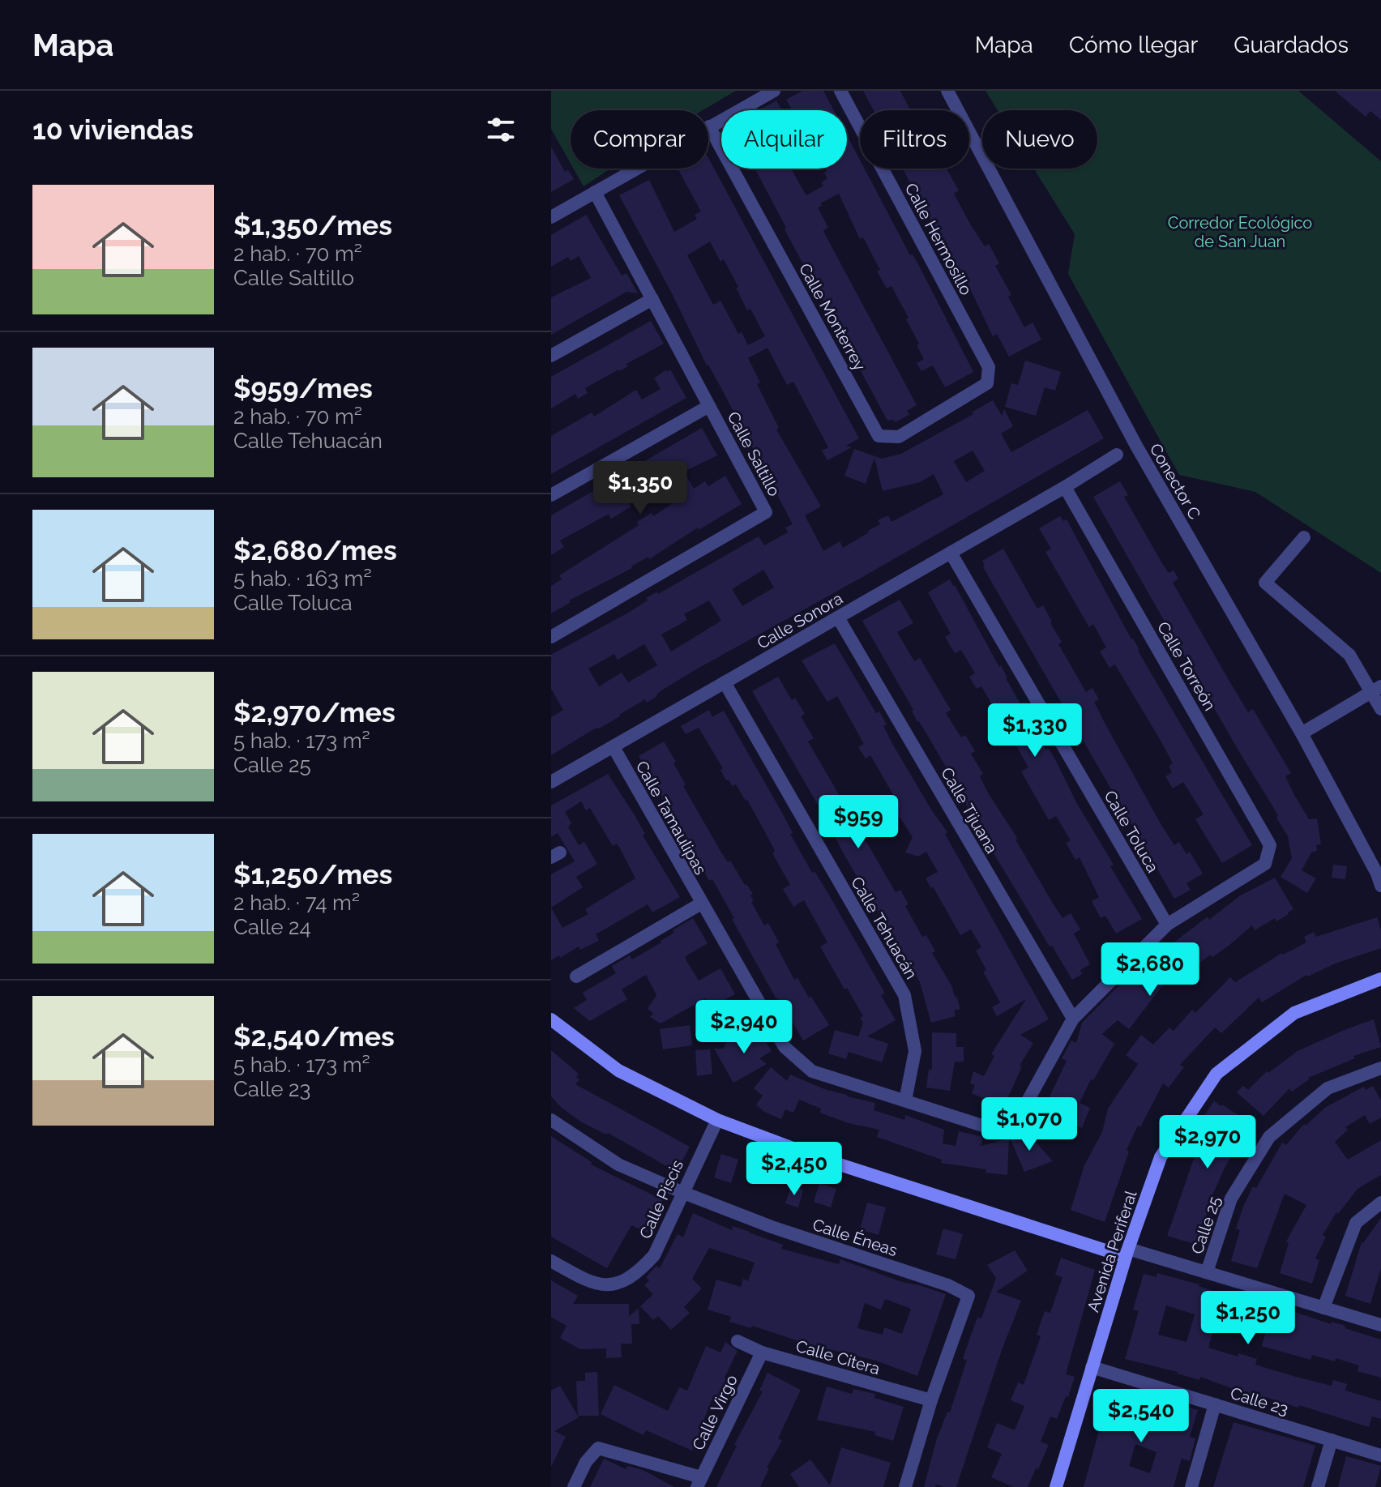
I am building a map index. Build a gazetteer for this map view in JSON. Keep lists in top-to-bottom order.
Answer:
{
  "streets": {
    "street": [
      "Calle Hermosillo",
      "Calle Monterrey",
      "Calle Saltillo",
      "Conector C",
      "Calle Sonora",
      "Calle Torreón",
      "Calle Tijuana",
      "Calle Tamaulipas",
      "Calle Toluca",
      "Calle Tehuacán",
      "Calle Piscis",
      "Calle 25",
      "Calle Éneas",
      "Avenida Periferal",
      "Calle Citera",
      "Calle 23",
      "Calle Virgo"
    ]
  },
  "crossings": [
    ["Calle Hermosillo", "Calle Monterrey"],
    ["Calle Sonora", "Calle Torreón"],
    ["Calle Sonora", "Calle Tijuana"],
    ["Calle Sonora", "Calle Tamaulipas"],
    ["Calle Sonora", "Calle Toluca"],
    ["Calle Sonora", "Calle Tehuacán"],
    ["Calle Torreón", "Calle Toluca"],
    ["Calle Tijuana", "Calle Tamaulipas"],
    ["Calle Tamaulipas", "Calle Tehuacán"],
    ["Calle Piscis", "Calle Éneas"],
    ["Calle Éneas", "Calle Citera"],
    ["Avenida Periferal", "Calle 23"],
    ["Calle Citera", "Calle Virgo"]
  ],
  "parks": ["Corredor Ecológico de San Juan"],
  "page": {
    "header": "Mapa",
    "nav": ["Mapa", "Cómo llegar", "Guardados"],
    "heading": "10 viviendas",
    "chip": [
      "Comprar",
      "Alquilar",
      "Filtros",
      "Nuevo"
    ],
    "list": [
      {
        "name": "$1,350/mes",
        "note": "2 hab. · 70 m² · Calle Saltillo"
      },
      {
        "name": "$959/mes",
        "note": "2 hab. · 70 m² · Calle Tehuacán"
      },
      {
        "name": "$2,680/mes",
        "note": "5 hab. · 163 m² · Calle Toluca"
      },
      {
        "name": "$2,970/mes",
        "note": "5 hab. · 173 m² · Calle 25"
      },
      {
        "name": "$1,250/mes",
        "note": "2 hab. · 74 m² · Calle 24"
      },
      {
        "name": "$2,540/mes",
        "note": "5 hab. · 173 m² · Calle 23"
      }
    ],
    "price": [
      "$1,350",
      "$1,330",
      "$959",
      "$2,680",
      "$2,940",
      "$1,070",
      "$2,970",
      "$2,450",
      "$1,250",
      "$2,540"
    ]
  }
}
